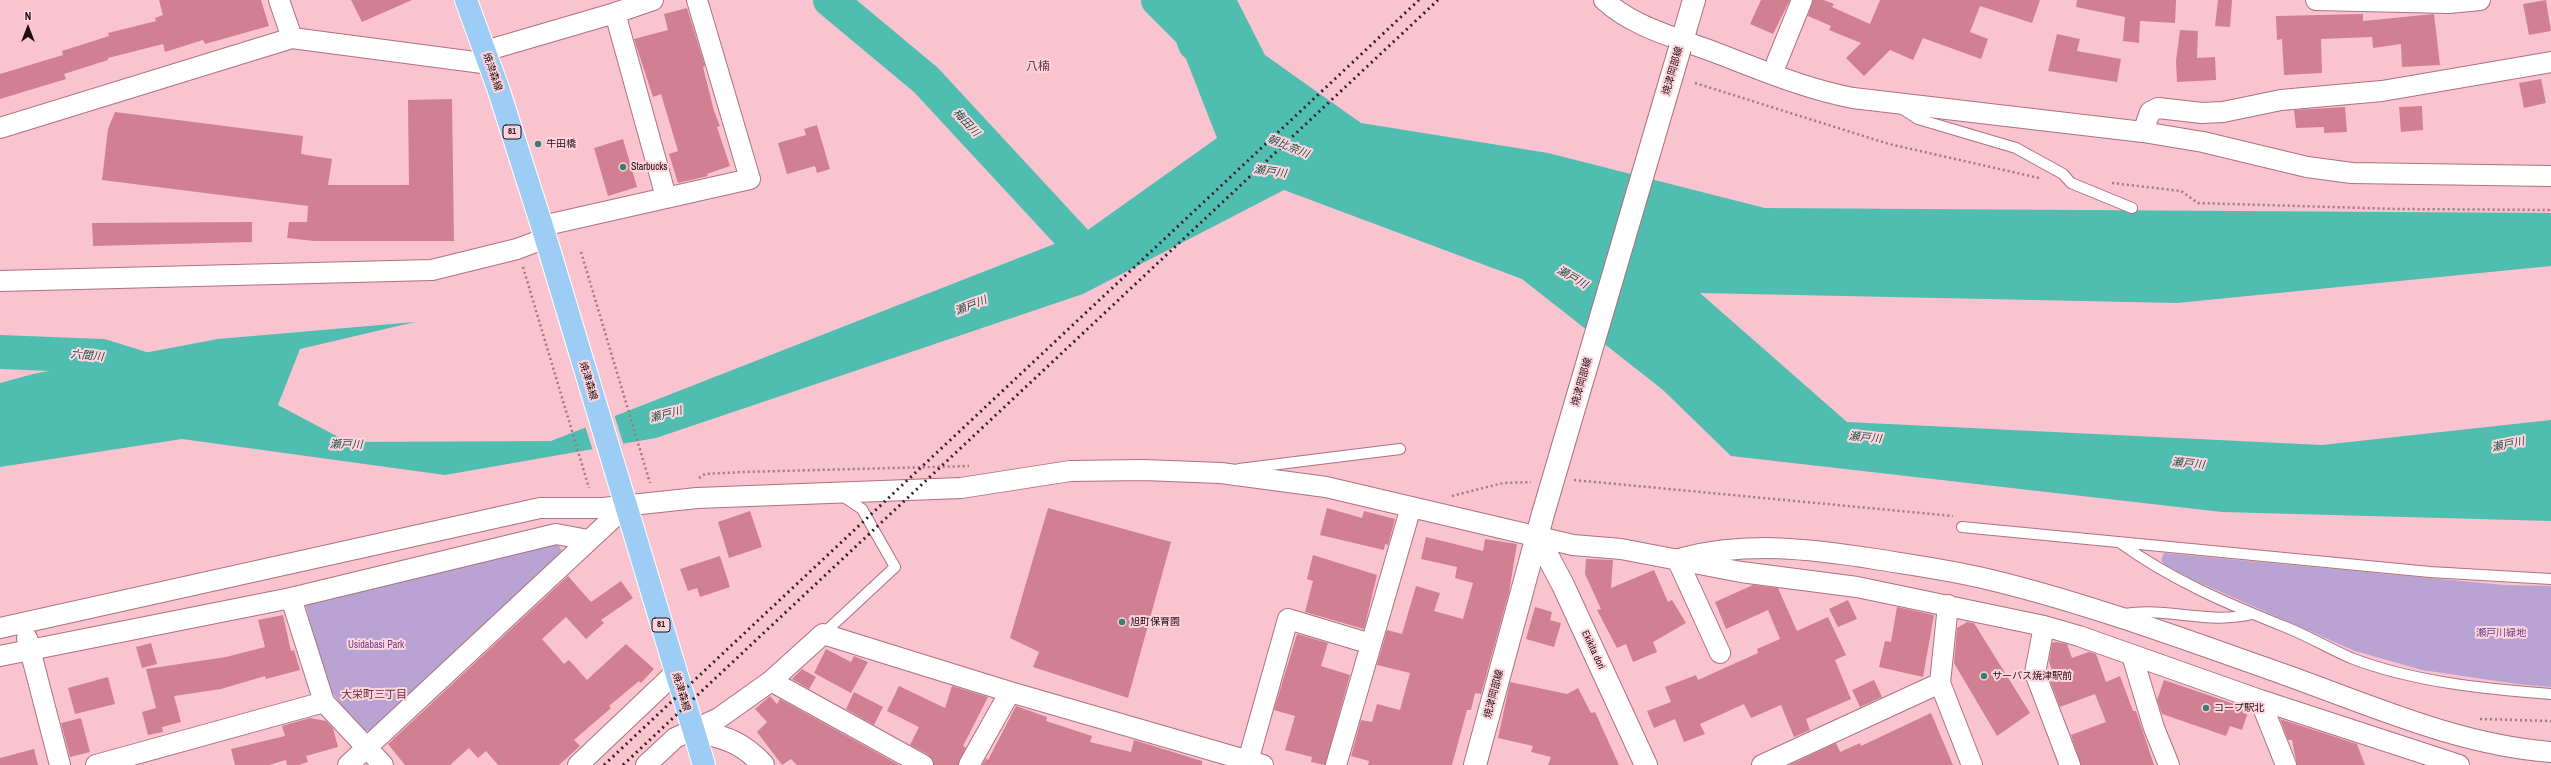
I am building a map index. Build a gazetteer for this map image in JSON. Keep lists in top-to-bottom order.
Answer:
{
  "streets": {
    "main road": [
      "焼津岡部線",
      "焼津森線",
      "81",
      "Ekikita dori"
    ]
  },
  "crossings": [
    ["焼津岡部線", "Ekikita dori"]
  ],
  "districts": ["八楠", "大栄町三丁目"],
  "water": [
    "梅田川",
    "朝比奈川",
    "瀬戸川",
    "六間川"
  ],
  "parks": ["瀬戸川緑地", "Usidabasi Park"],
  "places": [
    "牛田橋",
    "Starbucks",
    "旭町保育園",
    "サーパス焼津駅前",
    "コープ駅北"
  ],
  "north": "top"
}
